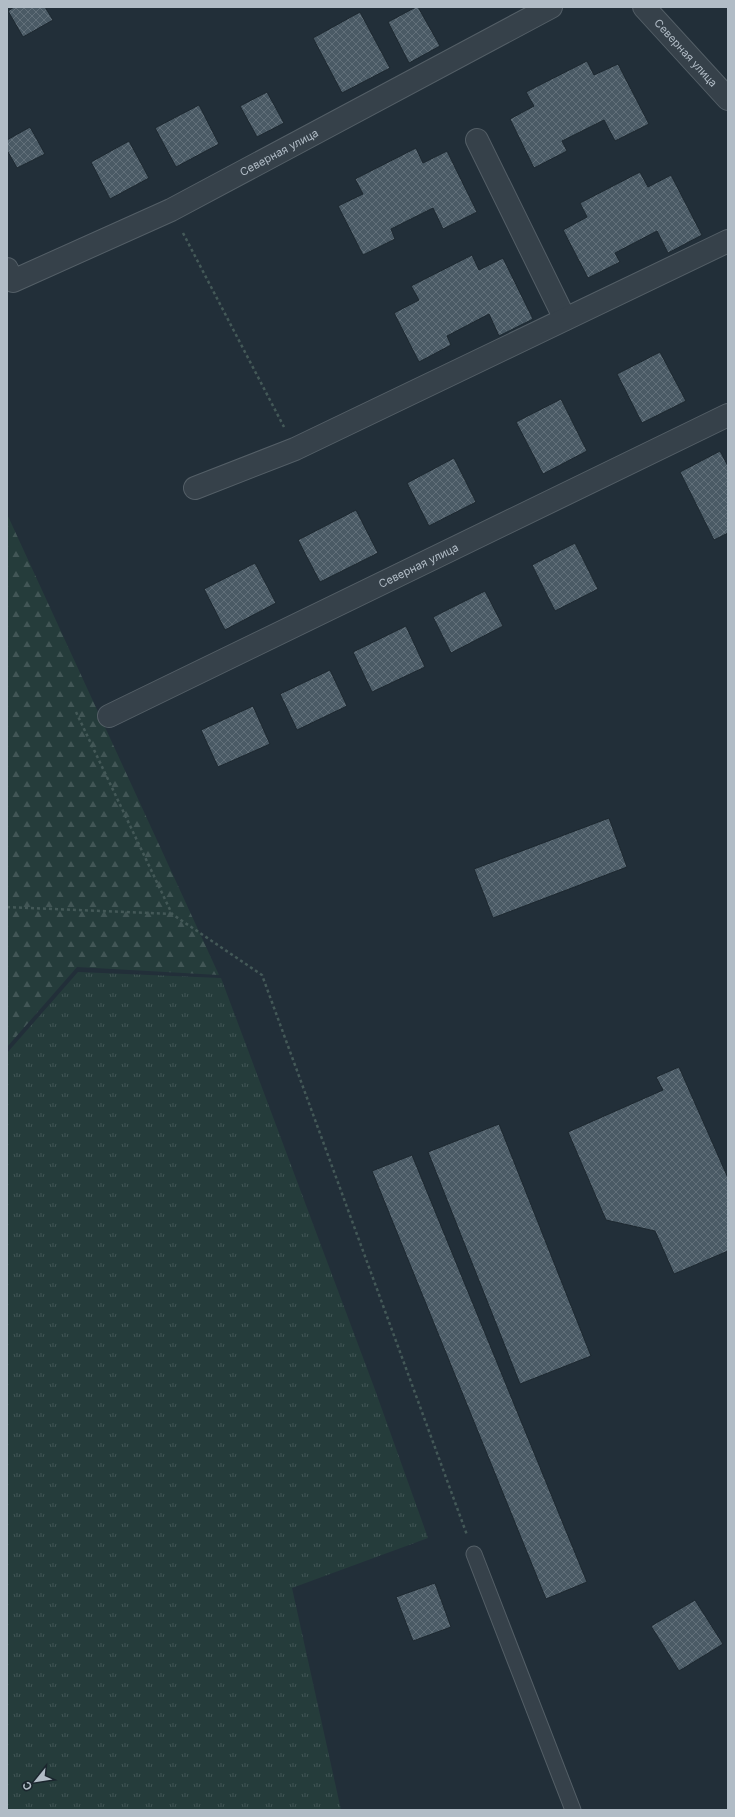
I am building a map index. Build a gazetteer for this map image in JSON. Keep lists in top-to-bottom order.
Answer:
{
  "streets": {
    "street": ["Северная улица"]
  },
  "north": "bottom left"
}
